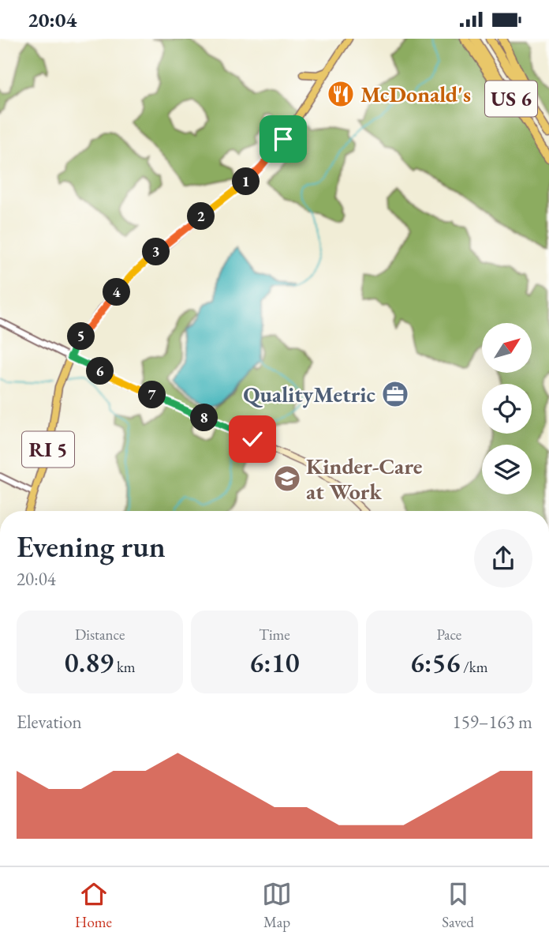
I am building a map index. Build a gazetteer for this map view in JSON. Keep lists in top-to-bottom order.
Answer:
{
  "streets": {
    "highway": ["US 6"],
    "main road": ["RI 5"]
  },
  "places": {
    "restaurant": ["McDonald's"],
    "office": ["QualityMetric"],
    "school or university": ["Kinder-Care at Work"]
  },
  "north": "top right",
  "page": {
    "status": "20:04",
    "pins": [
      "1",
      "2",
      "3",
      "4",
      "5",
      "6",
      "7",
      "8"
    ],
    "heading": ["Evening run", "20:04"],
    "stats": [
      ["Distance", "0.89 km"],
      ["Time", "6:10"],
      ["Pace", "6:56 /km"]
    ],
    "chart": ["Elevation", "159–163 m"],
    "tabs": ["Home", "Map", "Saved"]
  }
}
